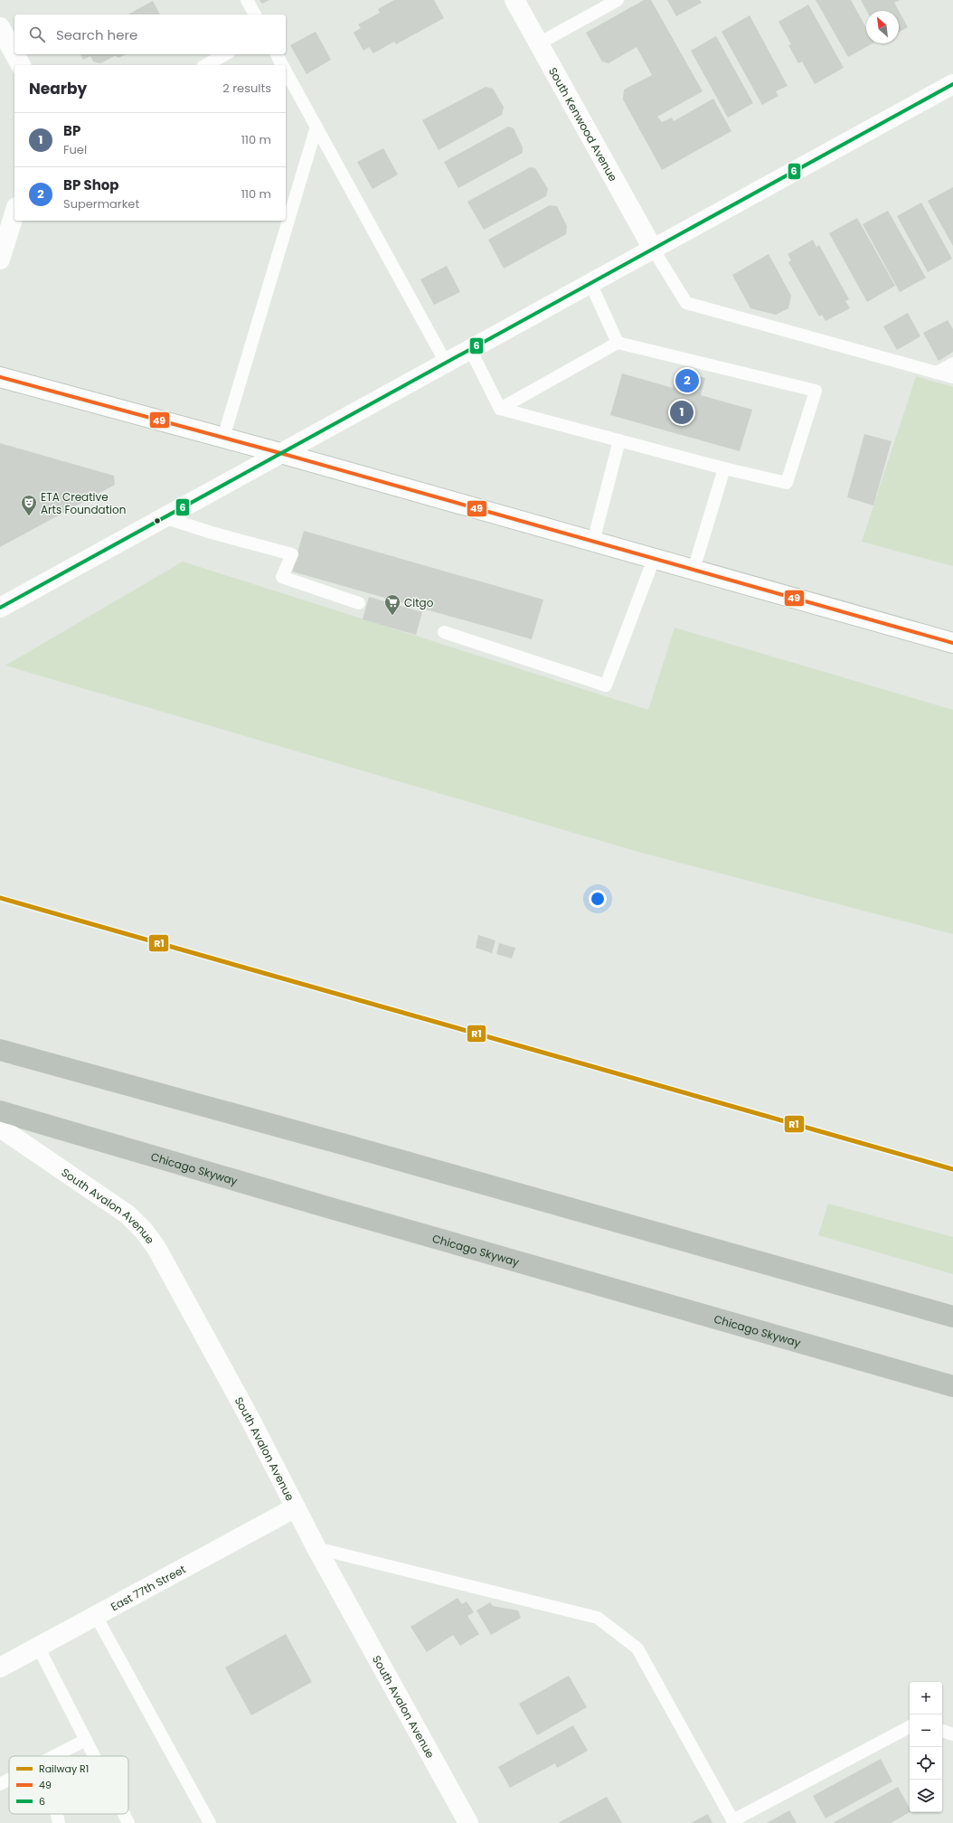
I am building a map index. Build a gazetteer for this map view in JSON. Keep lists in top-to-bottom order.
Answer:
{
  "streets": {
    "highway": ["Chicago Skyway"],
    "street": ["South Kenwood Avenue", "South Avalon Avenue", "East 77th Street"]
  },
  "crossings": [
    ["South Avalon Avenue", "East 77th Street"]
  ],
  "places": {
    "theatre": ["ETA Creative Arts Foundation"],
    "supermarket": ["Citgo"]
  },
  "lines": ["transit line 6", "transit line 49", "rail line R1"],
  "legend": ["Railway R1", "49", "6"],
  "north": "top left",
  "page": {
    "search": "Search here",
    "heading": ["Nearby", "2 results"],
    "list": [
      {
        "mark": "1",
        "name": "BP",
        "note": "Fuel",
        "value": "110 m"
      },
      {
        "mark": "2",
        "name": "BP Shop",
        "note": "Supermarket",
        "value": "110 m"
      }
    ],
    "pins": ["2", "1"],
    "map_buttons": ["+", "−"]
  }
}
